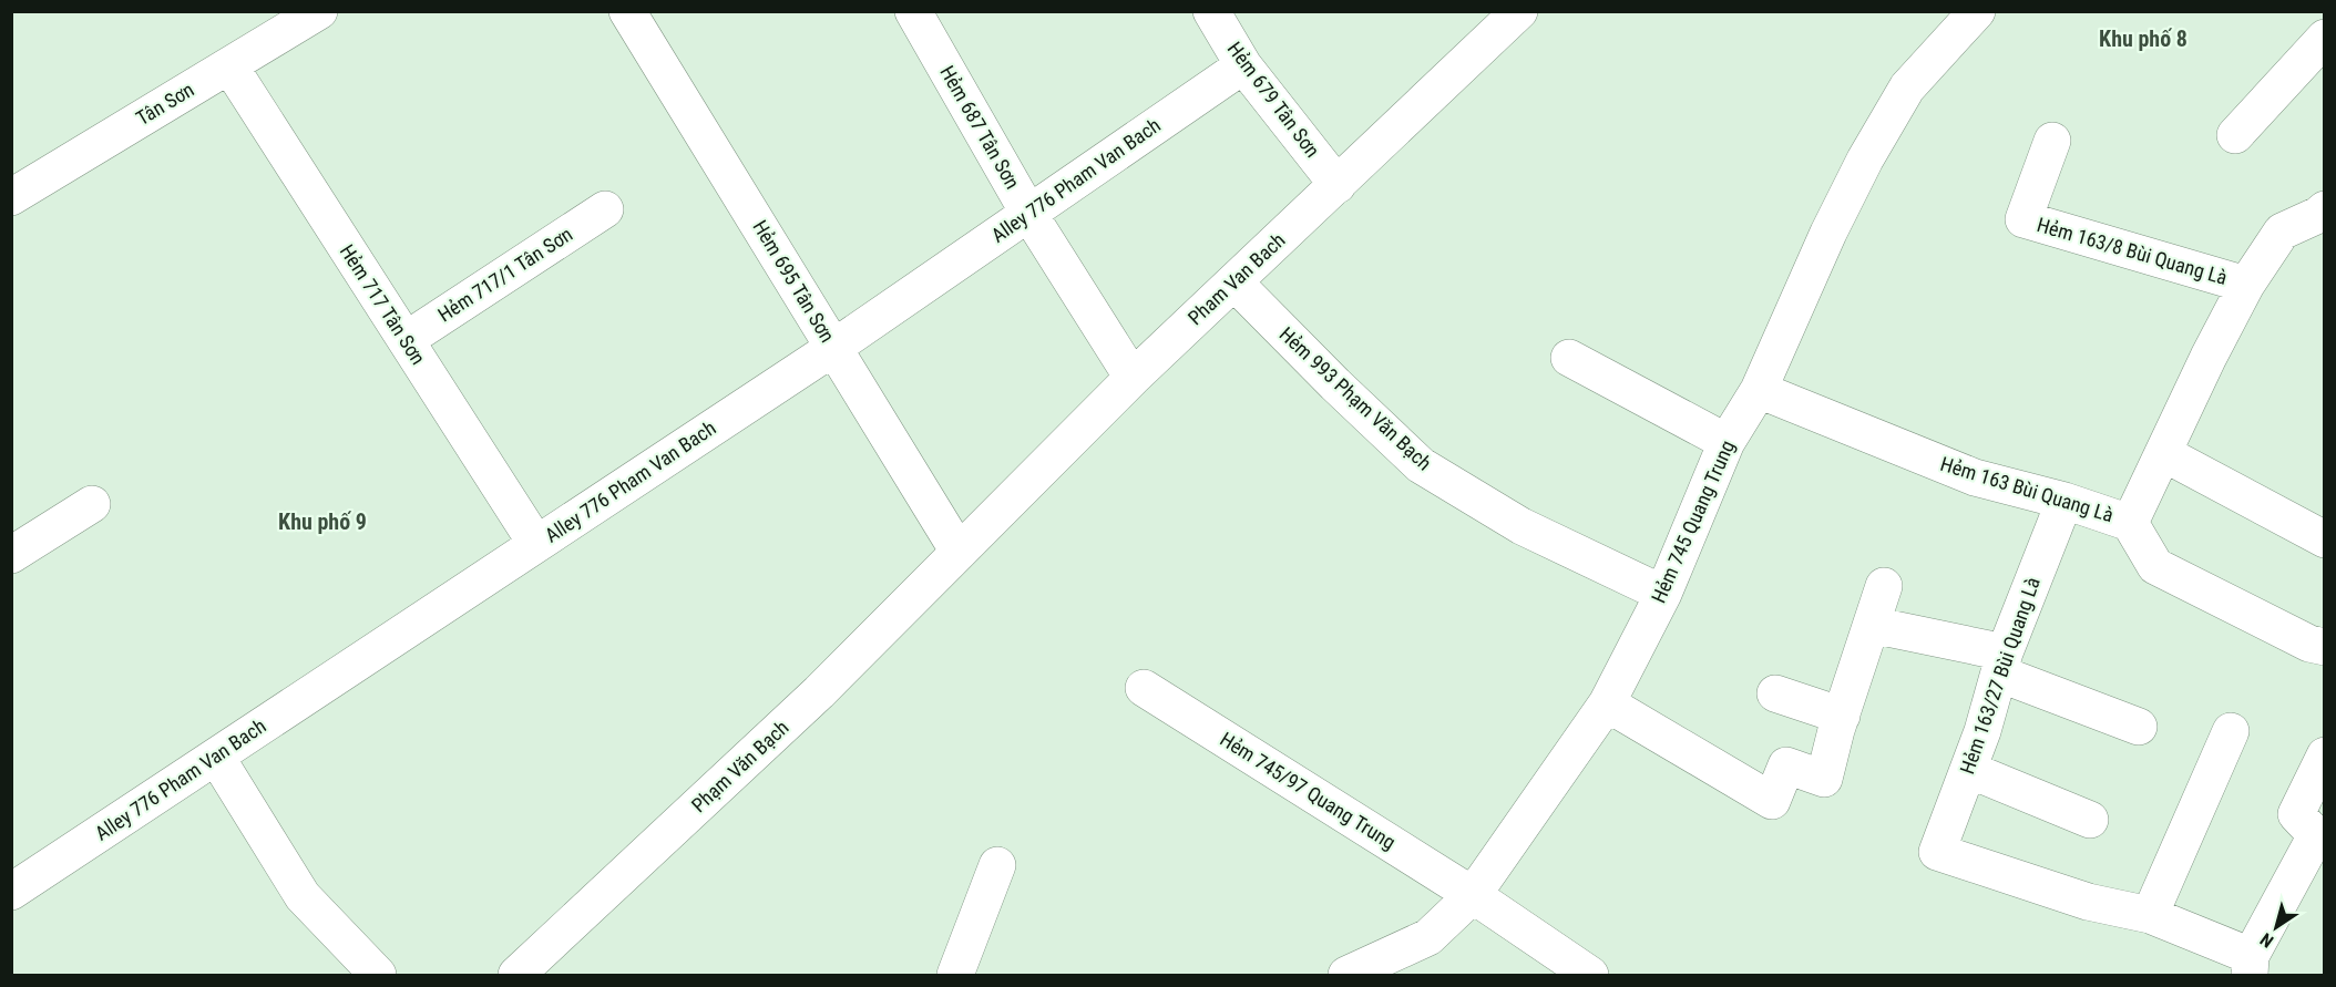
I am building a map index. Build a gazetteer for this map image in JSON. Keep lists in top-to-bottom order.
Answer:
{
  "streets": {
    "street": [
      "Hẻm 679 Tân Sơn",
      "Tân Sơn",
      "Hẻm 687 Tân Sơn",
      "Alley 776 Pham Van Bach",
      "Hẻm 163/8 Bùi Quang Là",
      "Hẻm 717/1 Tân Sơn",
      "Pham Van Bach",
      "Hẻm 695 Tân Sơn",
      "Hẻm 717 Tân Sơn",
      "Hẻm 993 Phạm Văn Bạch",
      "Hẻm 163 Bùi Quang Là",
      "Hẻm 745 Quang Trung",
      "Hẻm 163/27 Bùi Quang Là",
      "Phạm Văn Bạch",
      "Hẻm 745/97 Quang Trung"
    ]
  },
  "crossings": [
    ["Hẻm 679 Tân Sơn", "Alley 776 Pham Van Bach"],
    ["Hẻm 679 Tân Sơn", "Pham Van Bach"],
    ["Tân Sơn", "Hẻm 717 Tân Sơn"],
    ["Hẻm 687 Tân Sơn", "Alley 776 Pham Van Bach"],
    ["Hẻm 687 Tân Sơn", "Pham Van Bach"],
    ["Alley 776 Pham Van Bach", "Hẻm 695 Tân Sơn"],
    ["Alley 776 Pham Van Bach", "Hẻm 717 Tân Sơn"],
    ["Hẻm 163/8 Bùi Quang Là", "Hẻm 163 Bùi Quang Là"],
    ["Hẻm 717/1 Tân Sơn", "Hẻm 717 Tân Sơn"],
    ["Pham Van Bach", "Hẻm 695 Tân Sơn"],
    ["Pham Van Bach", "Hẻm 993 Phạm Văn Bạch"],
    ["Pham Van Bach", "Phạm Văn Bạch"],
    ["Hẻm 695 Tân Sơn", "Phạm Văn Bạch"],
    ["Hẻm 993 Phạm Văn Bạch", "Hẻm 745 Quang Trung"],
    ["Hẻm 163 Bùi Quang Là", "Hẻm 745 Quang Trung"],
    ["Hẻm 163 Bùi Quang Là", "Hẻm 163/27 Bùi Quang Là"],
    ["Hẻm 745 Quang Trung", "Hẻm 745/97 Quang Trung"]
  ],
  "districts": ["Khu phố 8", "Khu phố 9"],
  "north": "bottom left"
}
